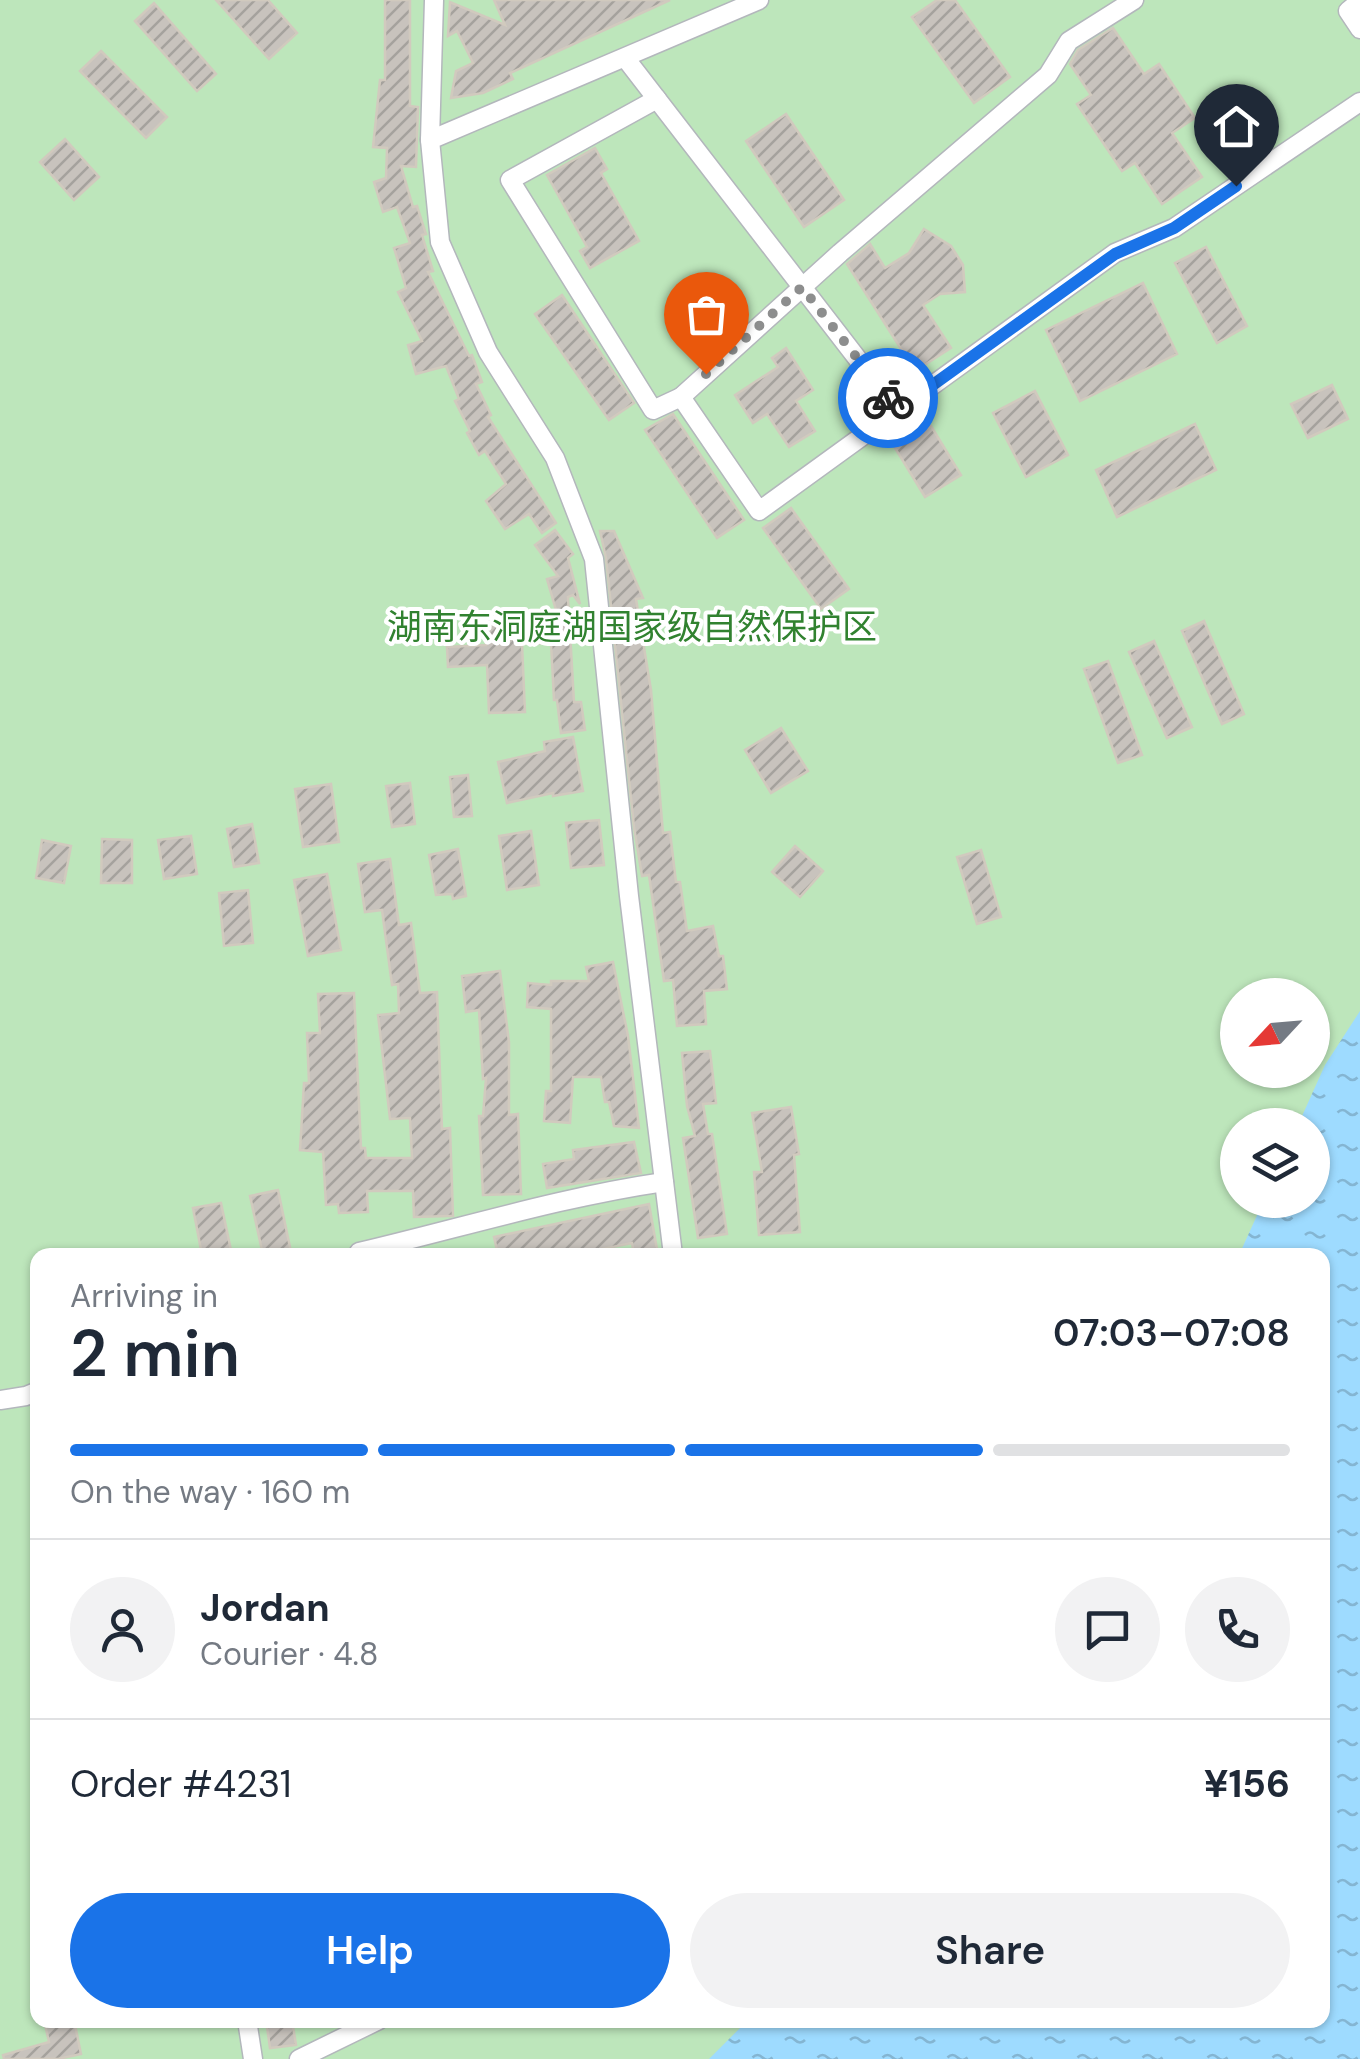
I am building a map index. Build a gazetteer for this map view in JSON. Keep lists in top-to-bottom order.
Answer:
{
  "parks": ["湖南东洞庭湖国家级自然保护区"],
  "north": "bottom left",
  "page": {
    "heading": ["2 min", "Arriving in", "07:03–07:08"],
    "panel": [
      "Jordan",
      "Courier · 4.8",
      "Order #4231",
      "¥156"
    ],
    "bar": "On the way · 160 m",
    "buttons": ["Help", "Share"]
  }
}
